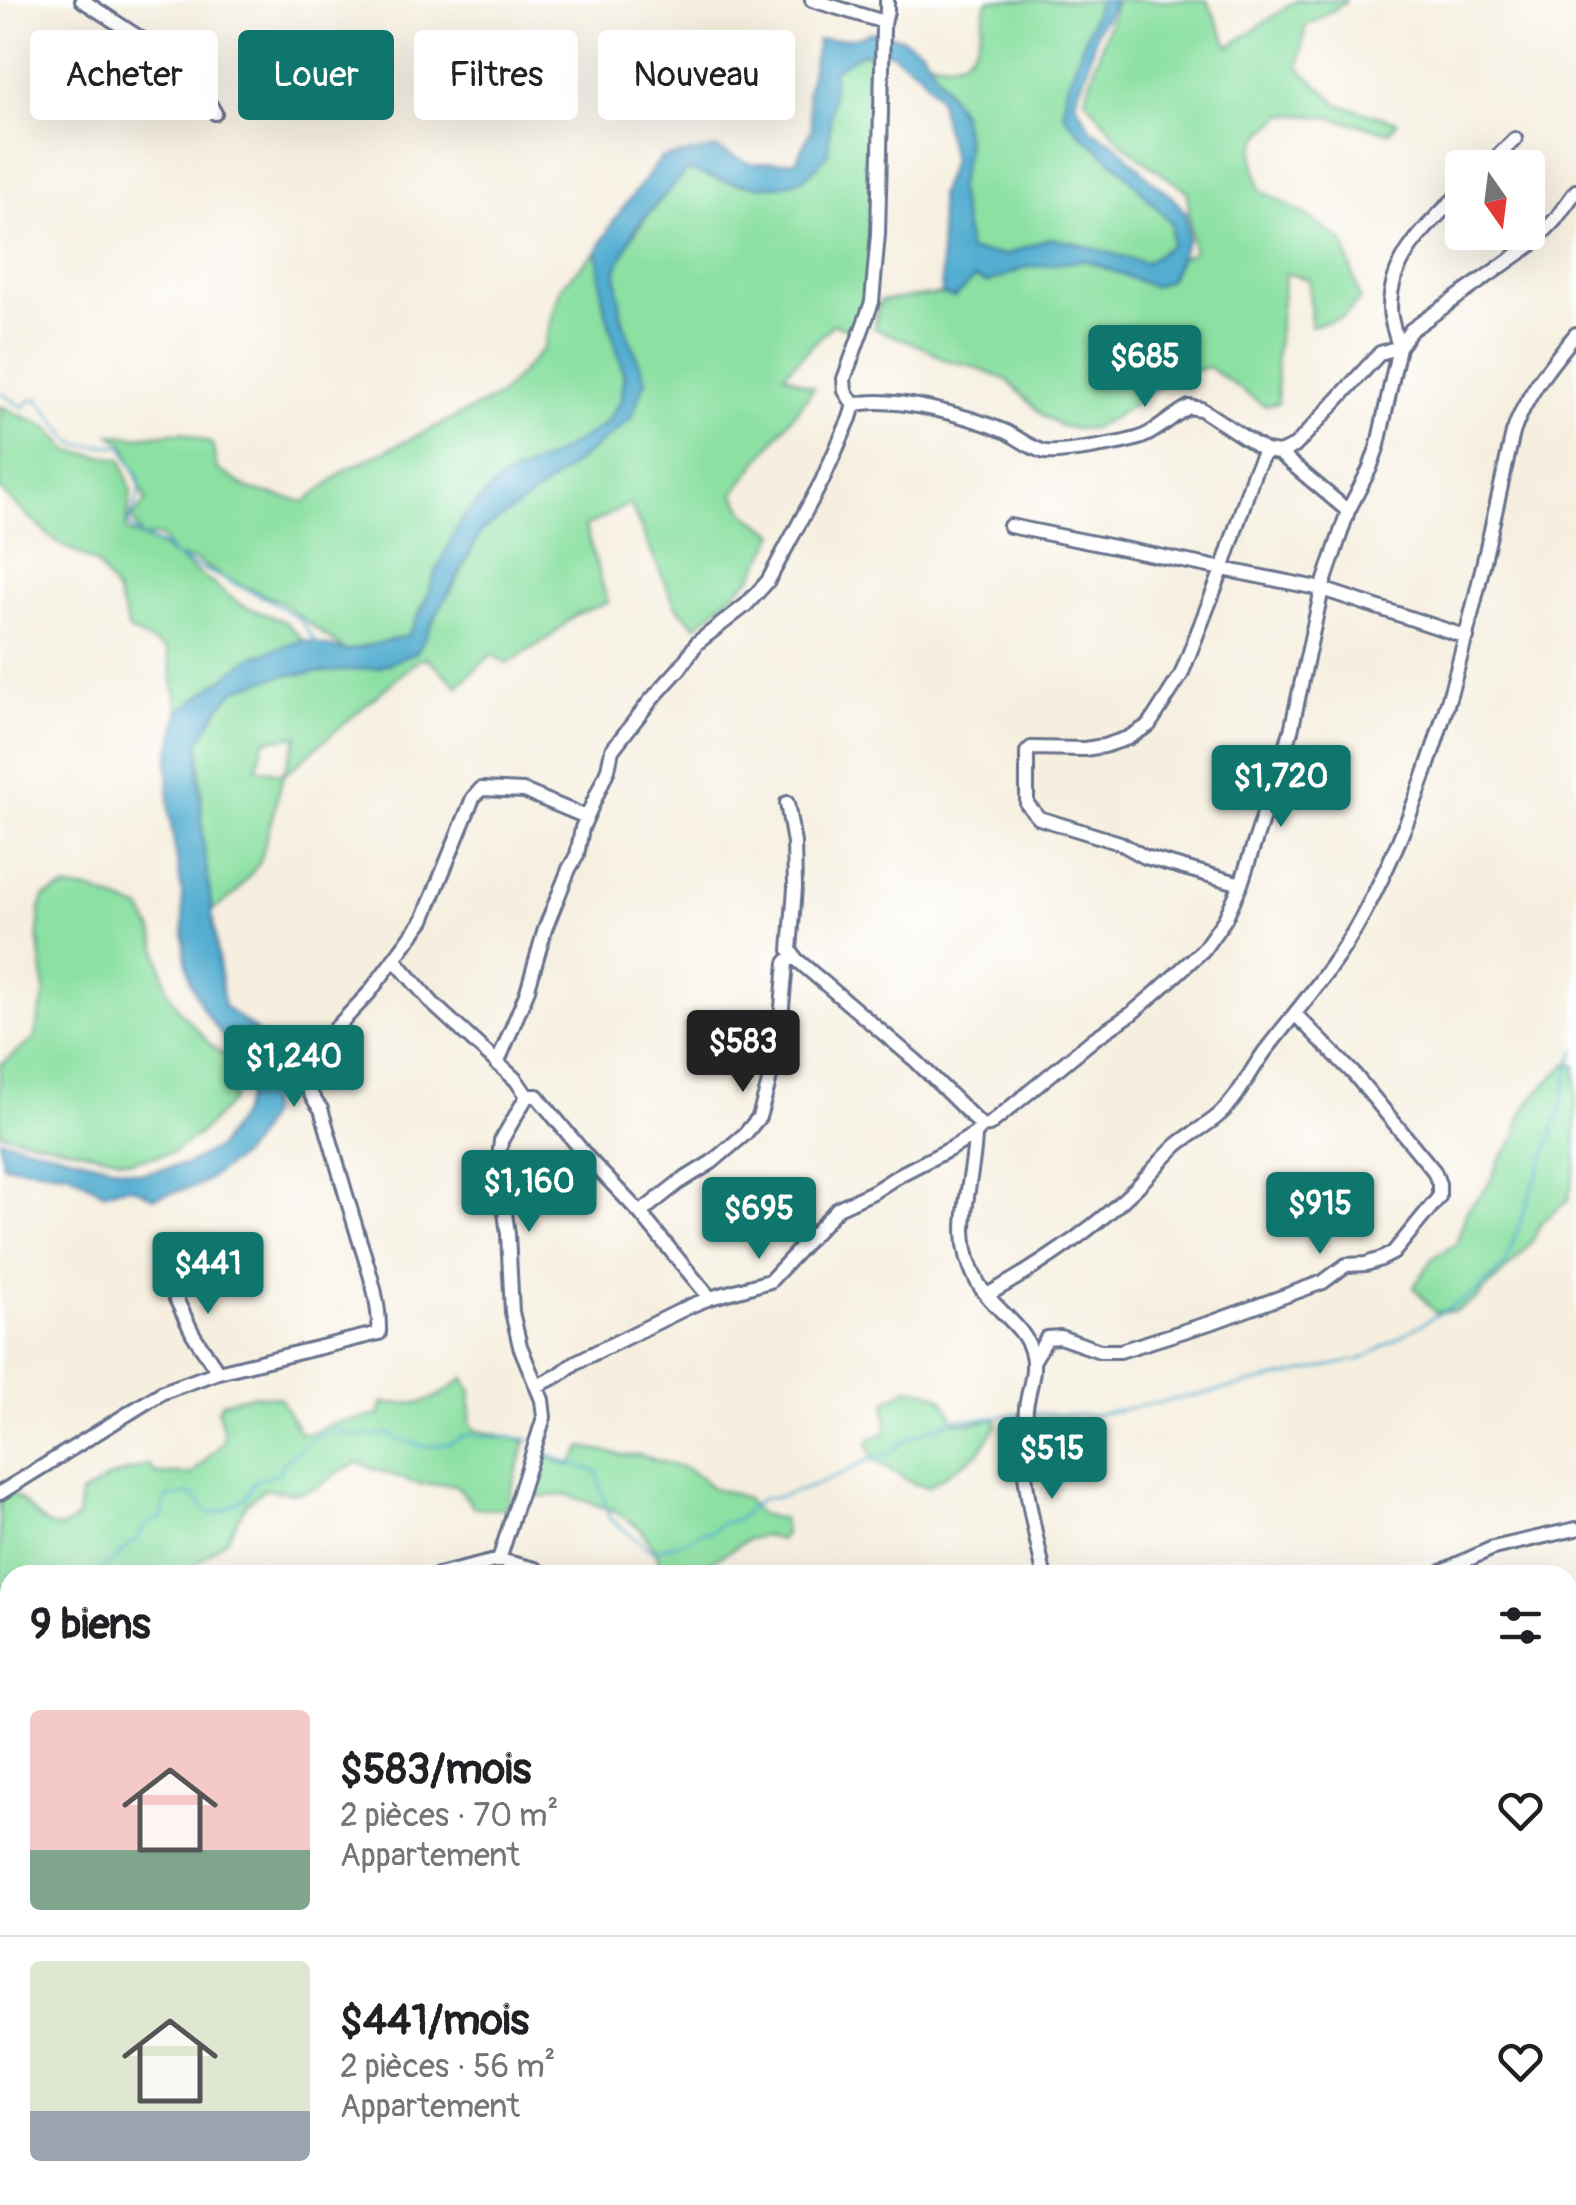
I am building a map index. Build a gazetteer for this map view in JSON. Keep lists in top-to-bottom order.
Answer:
{
  "north": "bottom",
  "page": {
    "chip": [
      "Acheter",
      "Louer",
      "Filtres",
      "Nouveau"
    ],
    "price": [
      "$685",
      "$1,720",
      "$583",
      "$1,240",
      "$1,160",
      "$915",
      "$695",
      "$441",
      "$515"
    ],
    "heading": "9 biens",
    "list": [
      {
        "name": "$583/mois",
        "note": "2 pièces · 70 m² · Appartement"
      },
      {
        "name": "$441/mois",
        "note": "2 pièces · 56 m² · Appartement"
      }
    ]
  }
}
